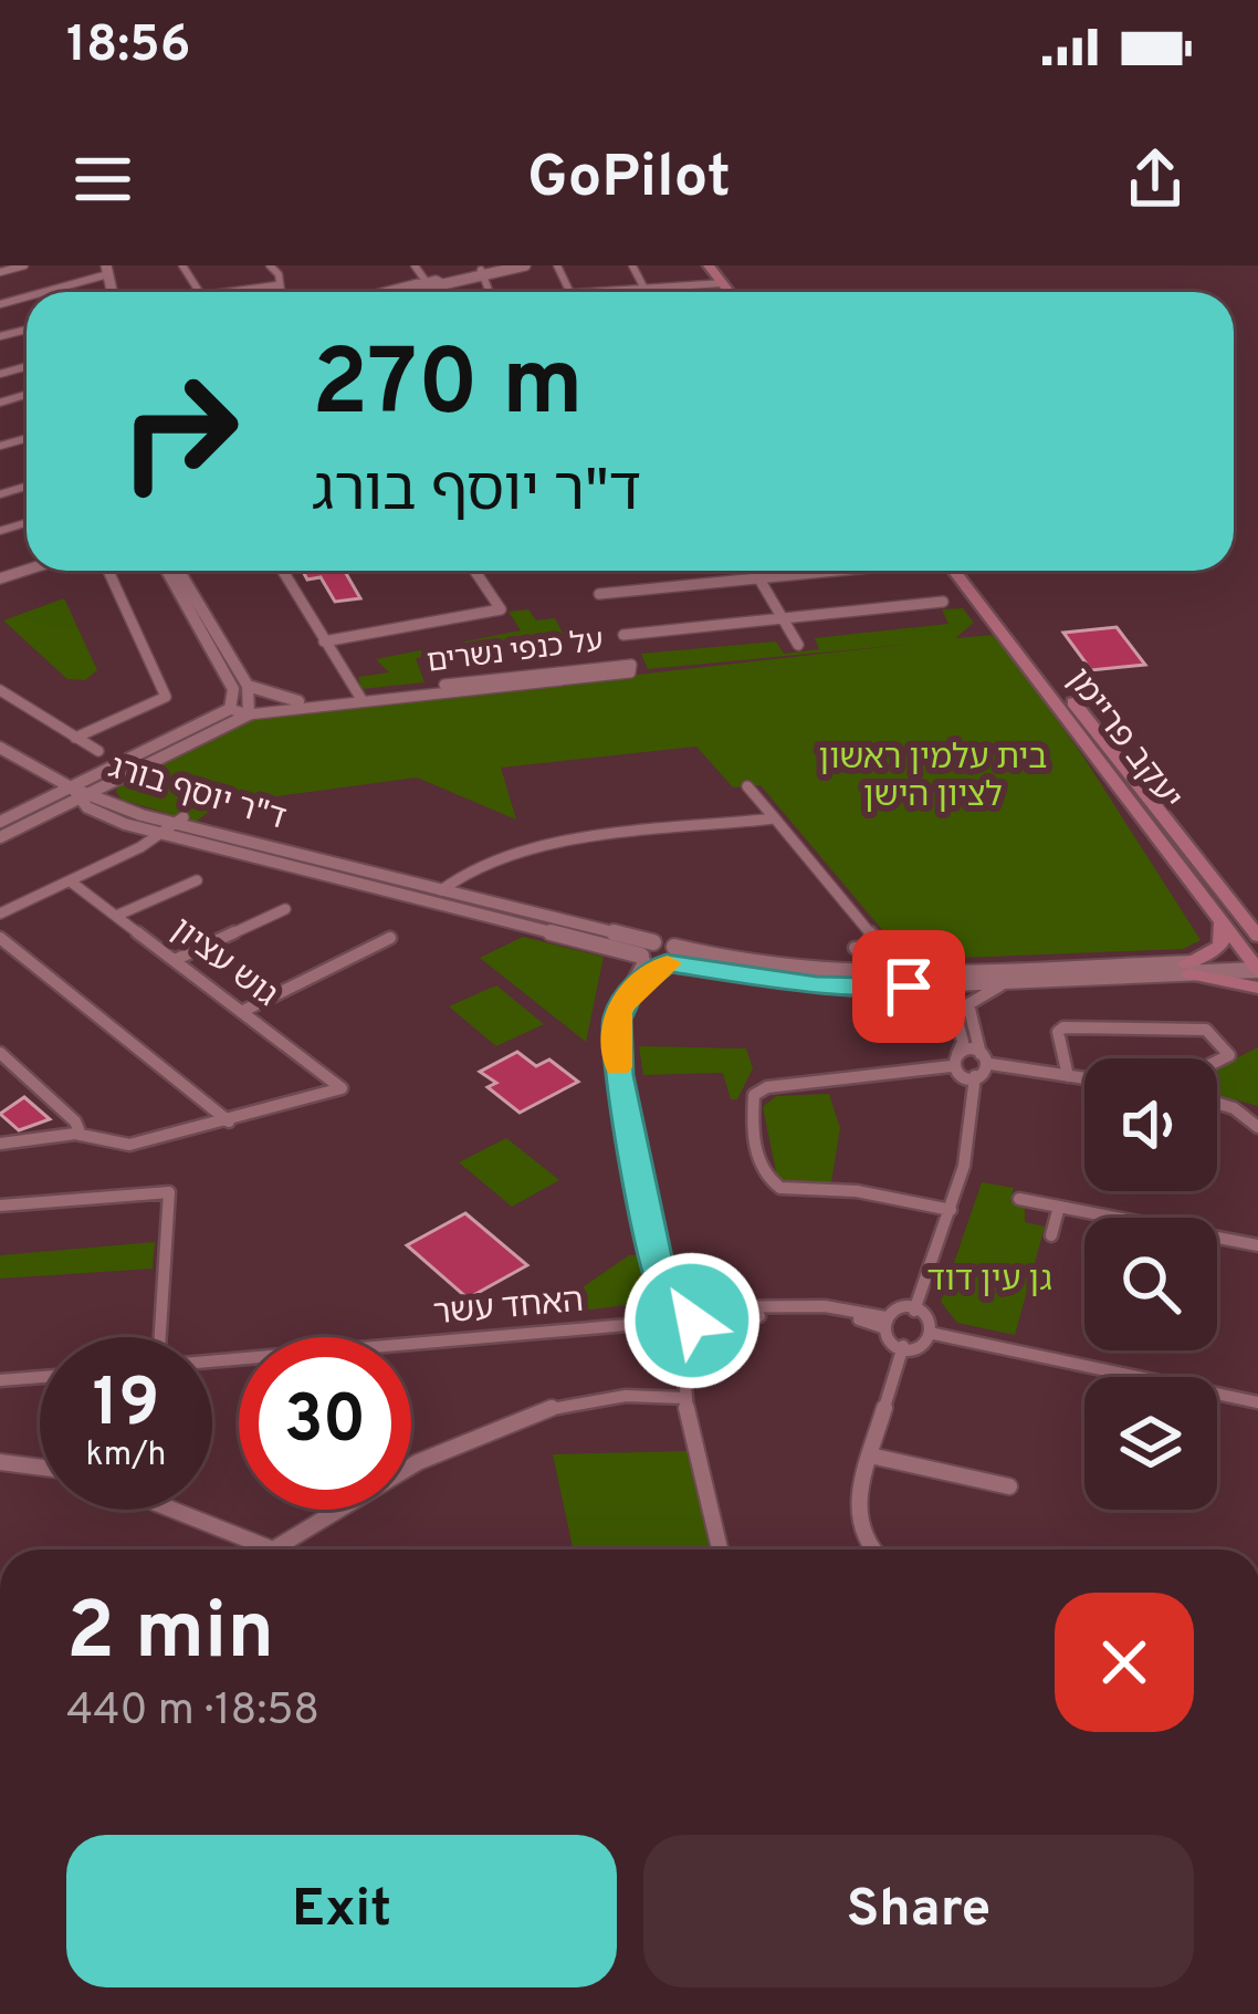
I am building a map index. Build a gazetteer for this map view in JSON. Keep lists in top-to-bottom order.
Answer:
{
  "streets": {
    "main road": ["יעקב פריימן"],
    "street": [
      "על כנפי נשרים",
      "ד\"ר יוסף בורג",
      "גוש עציון",
      "האחד עשר"
    ]
  },
  "crossings": [
    ["יעקב פריימן", "ד\"ר יוסף בורג"]
  ],
  "parks": ["בית עלמין ראשון לציון הישן", "גן עין דוד"],
  "page": {
    "status": "18:56",
    "header": "GoPilot",
    "turn": ["270 m", "ד\"ר יוסף בורג"],
    "speed": "19 km/h",
    "limit": "30",
    "heading": ["2 min", "440 m · 18:58"],
    "buttons": ["Exit", "Share"]
  }
}
